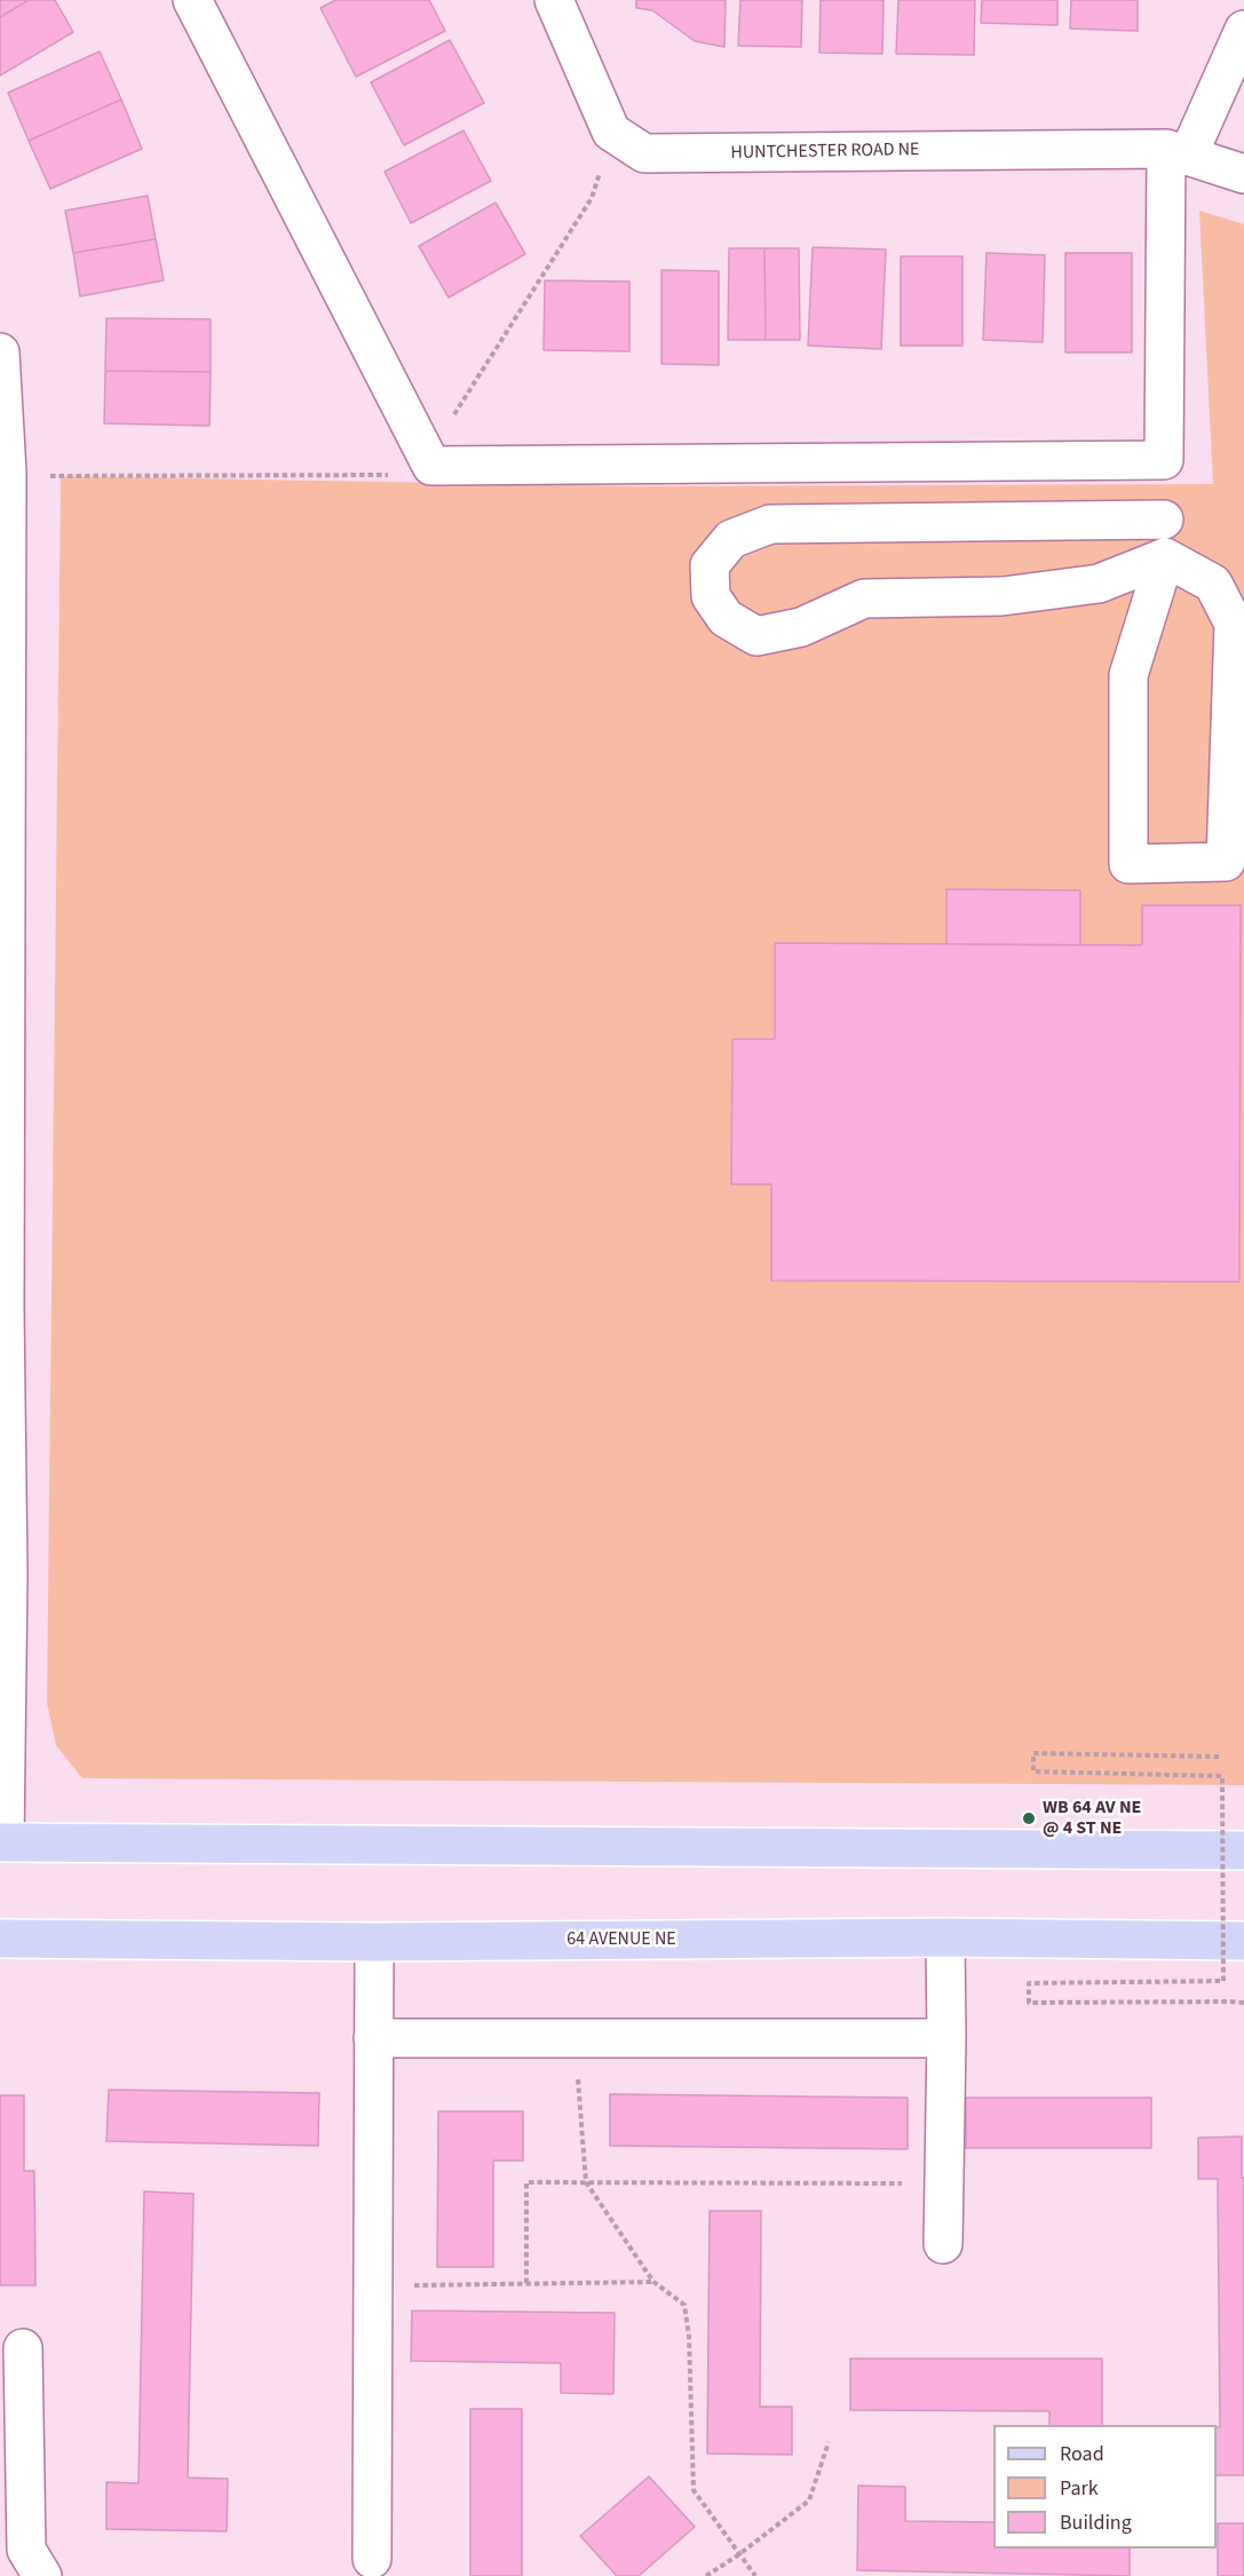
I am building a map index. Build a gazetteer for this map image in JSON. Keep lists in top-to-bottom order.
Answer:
{
  "streets": {
    "main road": ["64 AVENUE NE"],
    "street": ["HUNTCHESTER ROAD NE"]
  },
  "places": ["WB 64 AV NE @ 4 ST NE"],
  "legend": ["Road", "Park", "Building"]
}
